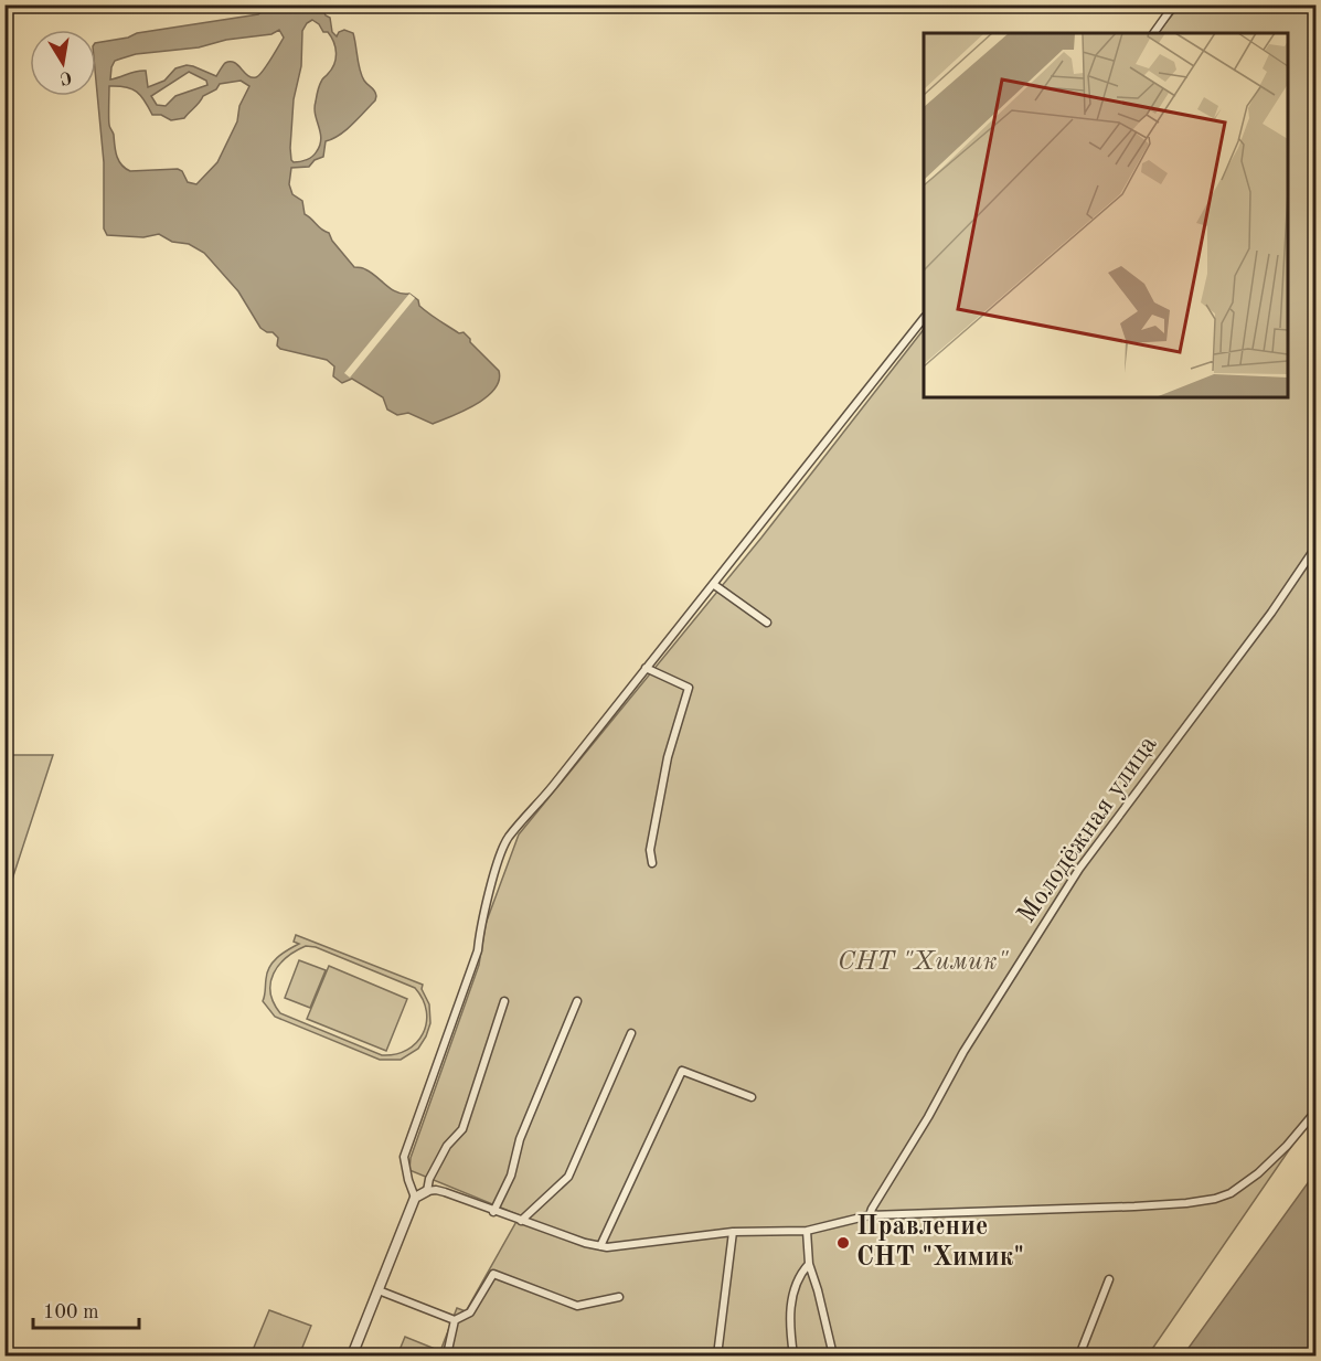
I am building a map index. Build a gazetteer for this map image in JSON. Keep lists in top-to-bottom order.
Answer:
{
  "streets": {
    "street": ["Молодёжная улица"]
  },
  "parks": ["СНТ \"Химик\""],
  "places": ["Правление СНТ \"Химик\""],
  "scale_bar": "100 m",
  "north": "bottom"
}
